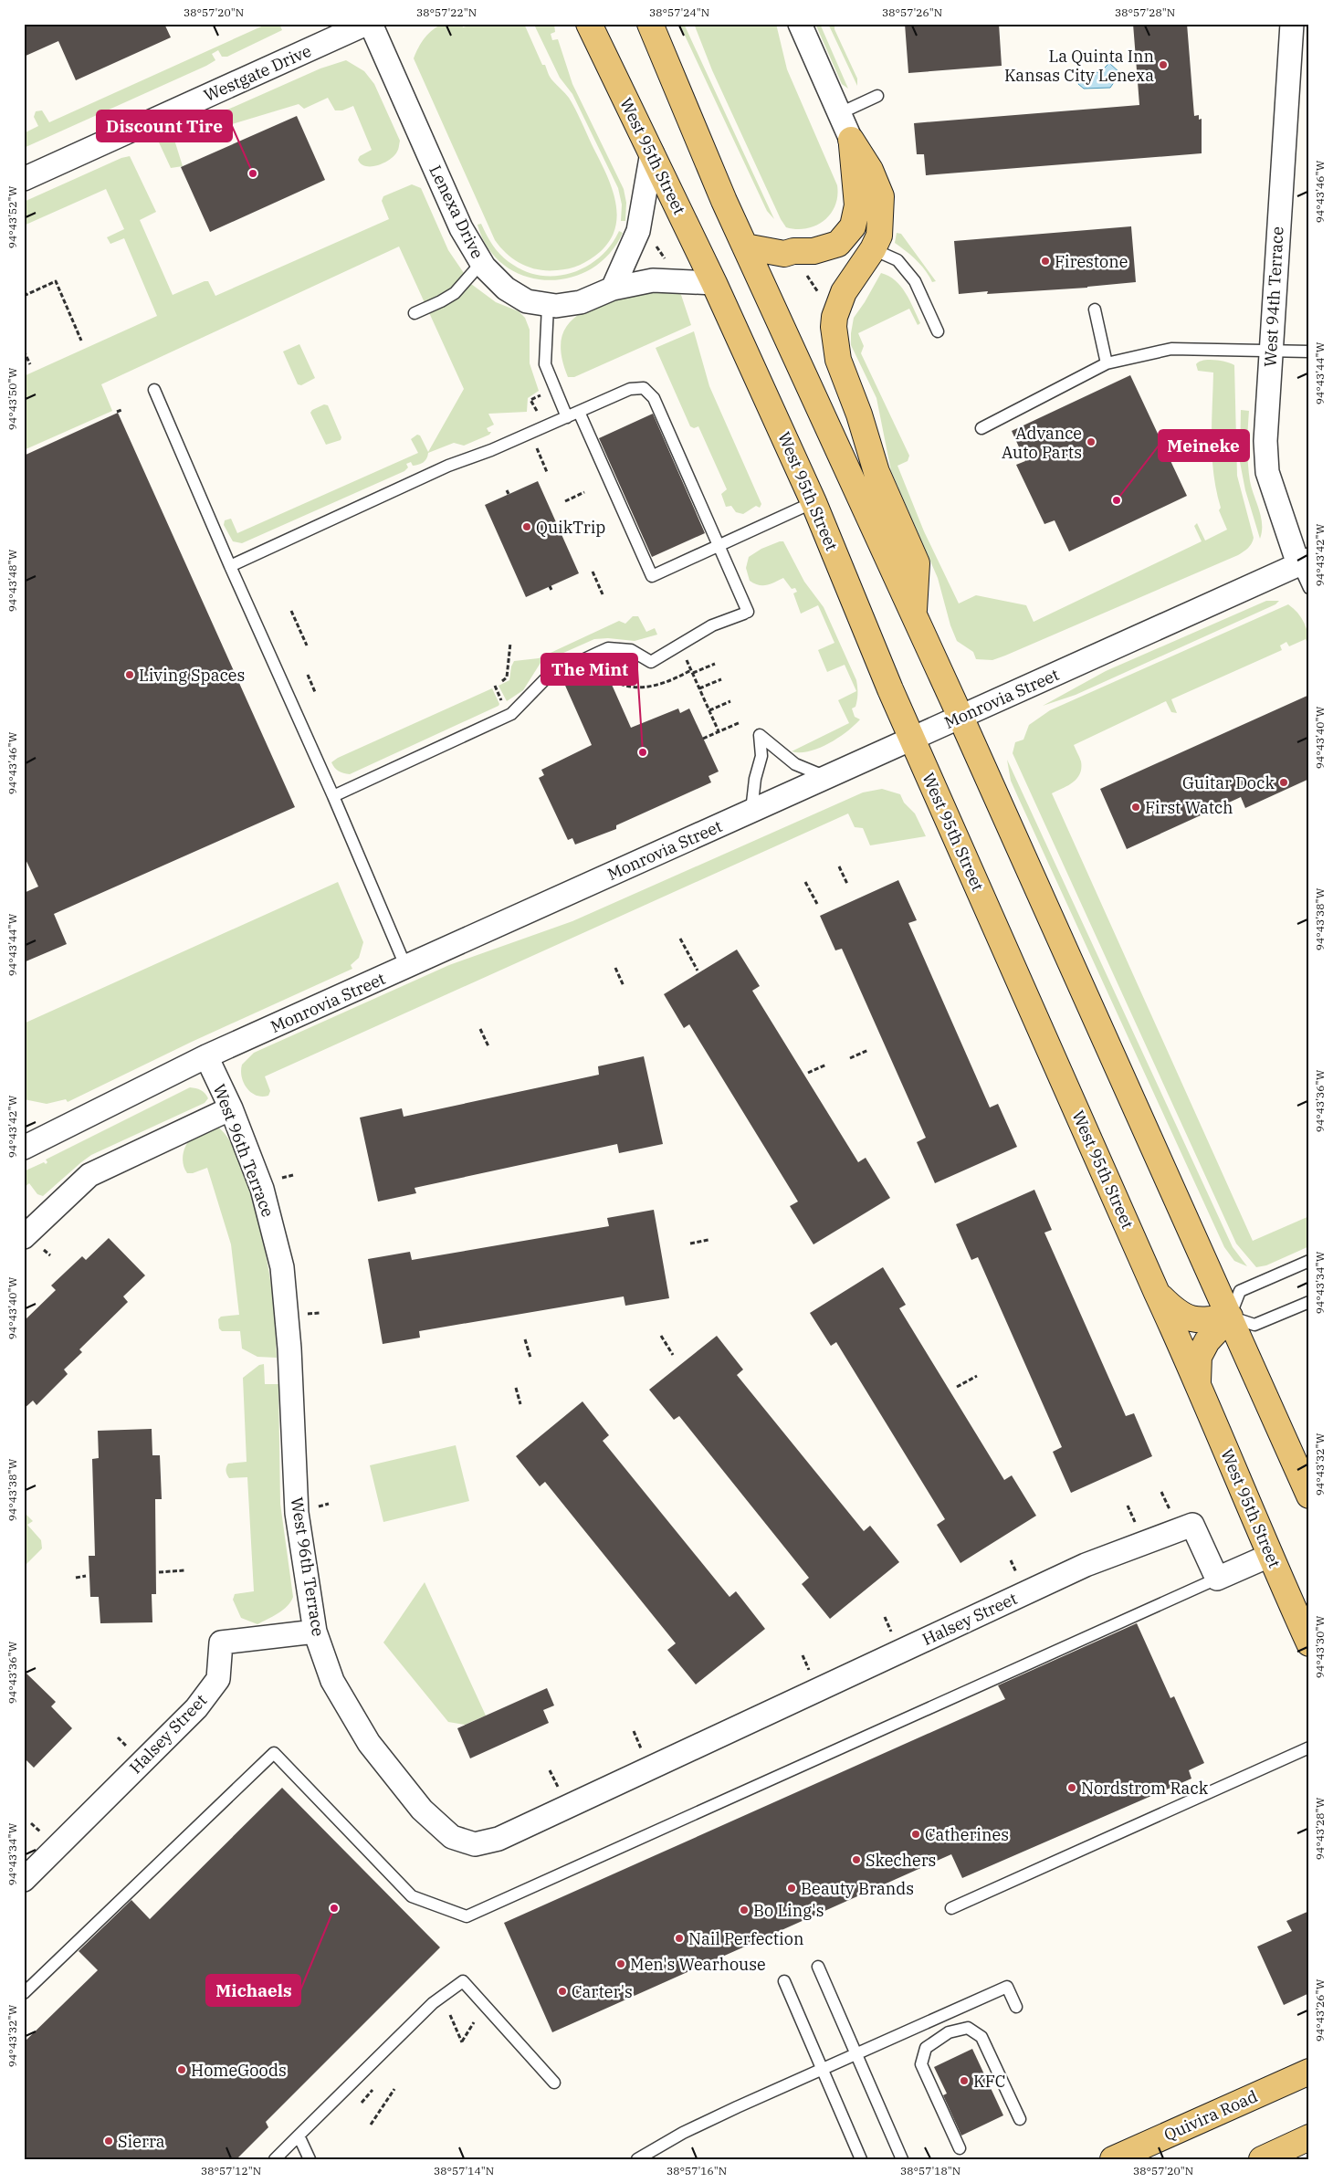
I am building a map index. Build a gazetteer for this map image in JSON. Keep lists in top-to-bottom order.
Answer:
{
  "streets": {
    "main road": ["West 95th Street", "Quivira Road"],
    "street": [
      "Westgate Drive",
      "Lenexa Drive",
      "West 94th Terrace",
      "Monrovia Street",
      "West 96th Terrace",
      "Halsey Street"
    ]
  },
  "crossings": [
    ["West 95th Street", "Lenexa Drive"],
    ["West 95th Street", "Monrovia Street"],
    ["West 94th Terrace", "Monrovia Street"],
    ["Monrovia Street", "West 96th Terrace"],
    ["West 96th Terrace", "Halsey Street"]
  ],
  "places": [
    "La Quinta Inn Kansas City Lenexa",
    "Discount Tire",
    "Firestone",
    "Advance Auto Parts",
    "Meineke",
    "QuikTrip",
    "Living Spaces",
    "The Mint",
    "Guitar Dock",
    "First Watch",
    "Nordstrom Rack",
    "Catherines",
    "Skechers",
    "Beauty Brands",
    "Michaels",
    "Bo Ling's",
    "Nail Perfection",
    "Men's Wearhouse",
    "Carter's",
    "HomeGoods",
    "KFC",
    "Sierra"
  ],
  "coordinates": [
    "38°57'20\"N",
    "38°57'22\"N",
    "38°57'24\"N",
    "38°57'26\"N",
    "38°57'28\"N",
    "94°43'46\"W",
    "94°43'52\"W",
    "94°43'44\"W",
    "94°43'50\"W",
    "94°43'42\"W",
    "94°43'48\"W",
    "94°43'40\"W",
    "94°43'38\"W",
    "94°43'36\"W",
    "94°43'34\"W",
    "94°43'32\"W",
    "94°43'30\"W",
    "94°43'28\"W",
    "94°43'26\"W",
    "38°57'12\"N",
    "38°57'14\"N",
    "38°57'16\"N",
    "38°57'18\"N"
  ]
}
